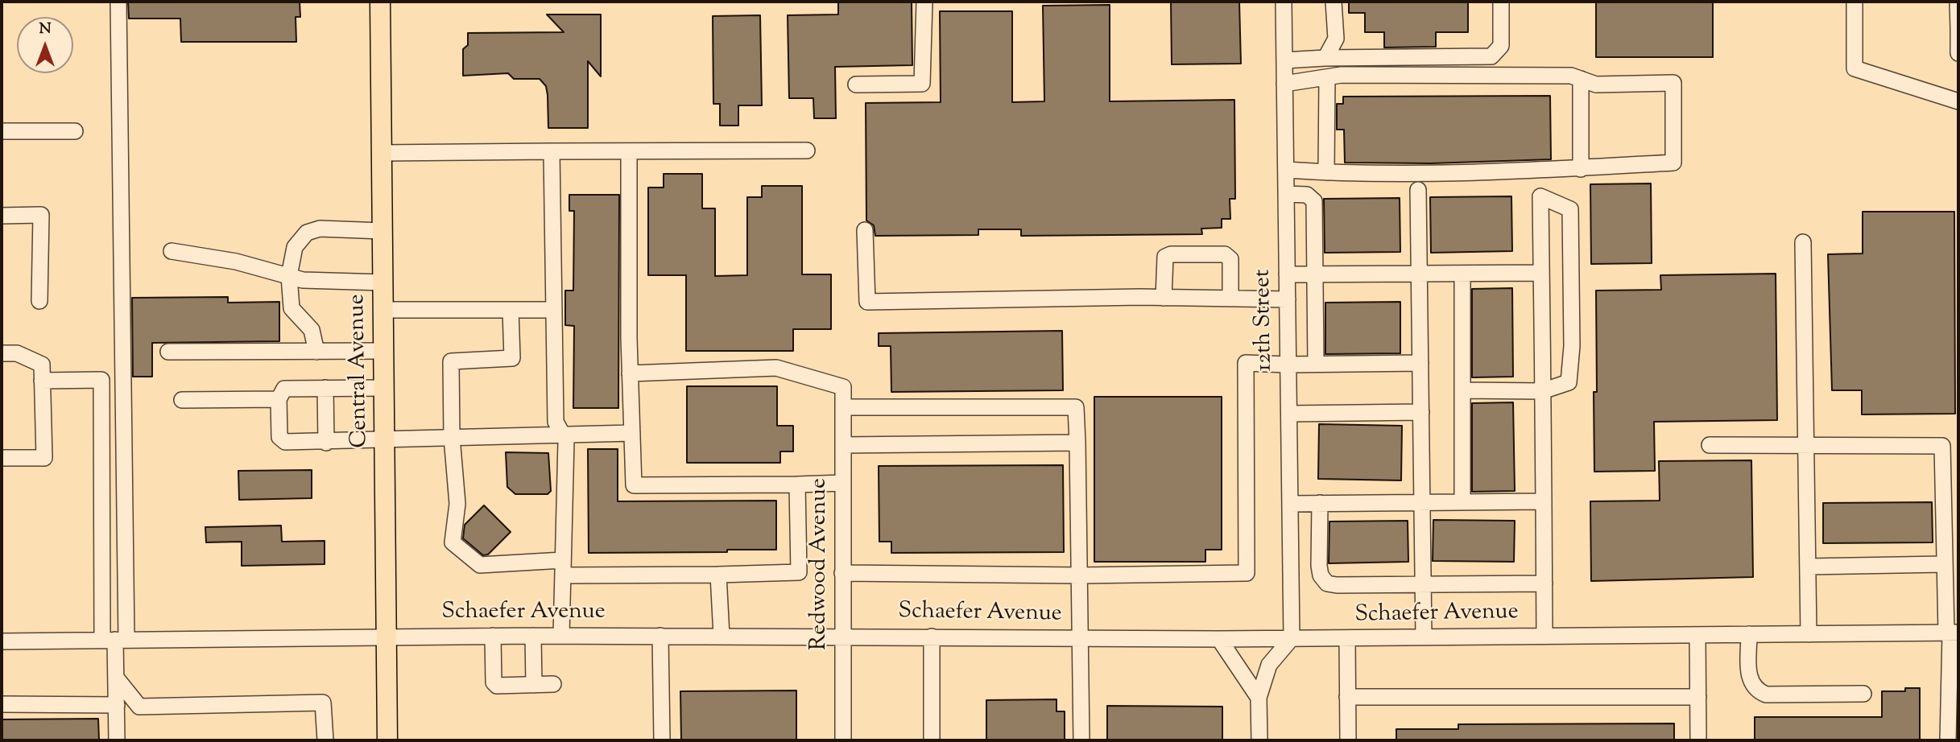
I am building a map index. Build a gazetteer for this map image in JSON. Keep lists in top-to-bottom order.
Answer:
{
  "streets": {
    "main road": ["Central Avenue"],
    "street": ["12th Street", "Redwood Avenue", "Schaefer Avenue"]
  },
  "crossings": [
    ["12th Street", "Schaefer Avenue"],
    ["Central Avenue", "Schaefer Avenue"],
    ["Redwood Avenue", "Schaefer Avenue"]
  ],
  "north": "top"
}
